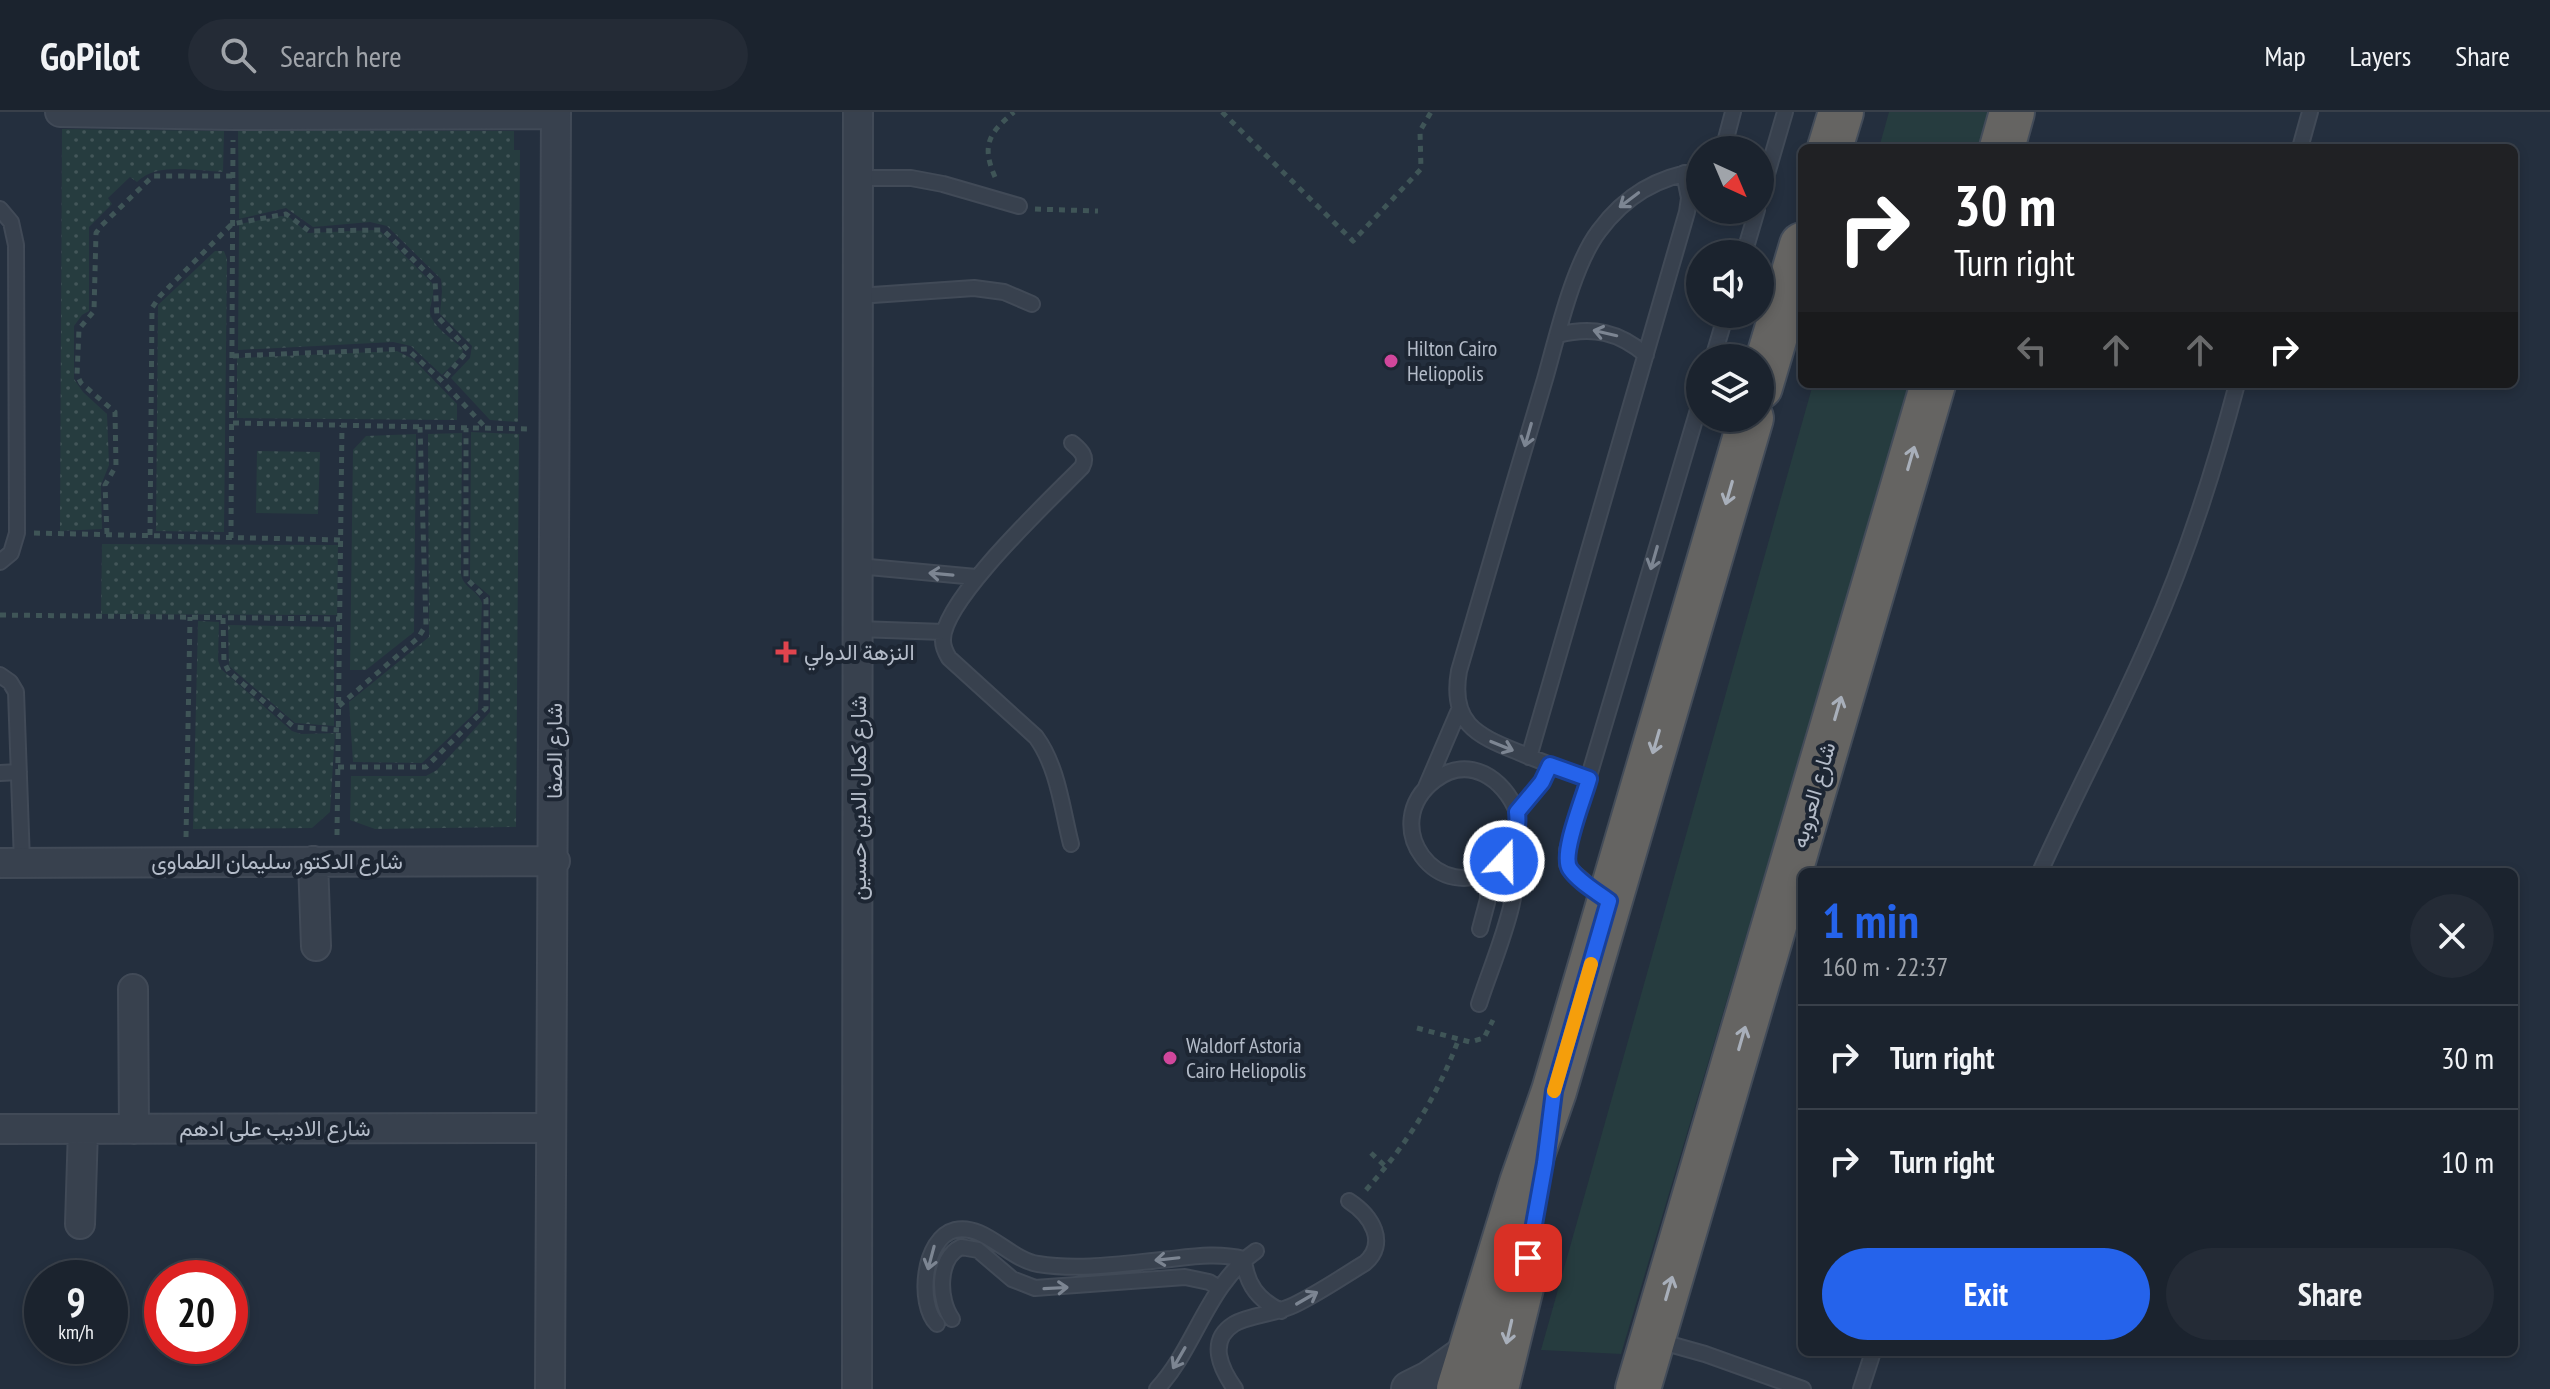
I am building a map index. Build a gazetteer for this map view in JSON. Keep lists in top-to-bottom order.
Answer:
{
  "streets": {
    "highway": ["شارع العروبه"],
    "street": [
      "شارع الصفا",
      "شارع كمال الدين حسين",
      "شارع الدكتور سليمان الطماوى",
      "شارع الاديب على ادهم"
    ]
  },
  "crossings": [
    ["شارع الصفا", "شارع الدكتور سليمان الطماوى"],
    ["شارع الصفا", "شارع الاديب على ادهم"]
  ],
  "places": {
    "other": ["Hilton Cairo Heliopolis", "Waldorf Astoria Cairo Heliopolis"],
    "health": ["النزهة الدولي"]
  },
  "north": "bottom right",
  "page": {
    "header": "GoPilot",
    "search": "Search here",
    "nav": ["Map", "Layers", "Share"],
    "turn": ["30 m", "Turn right"],
    "heading": ["1 min", "160 m · 22:37"],
    "list": [
      {
        "name": "Turn right",
        "value": "30 m"
      },
      {
        "name": "Turn right",
        "value": "10 m"
      }
    ],
    "buttons": ["Exit", "Share"],
    "speed": "9 km/h",
    "limit": "20"
  }
}
